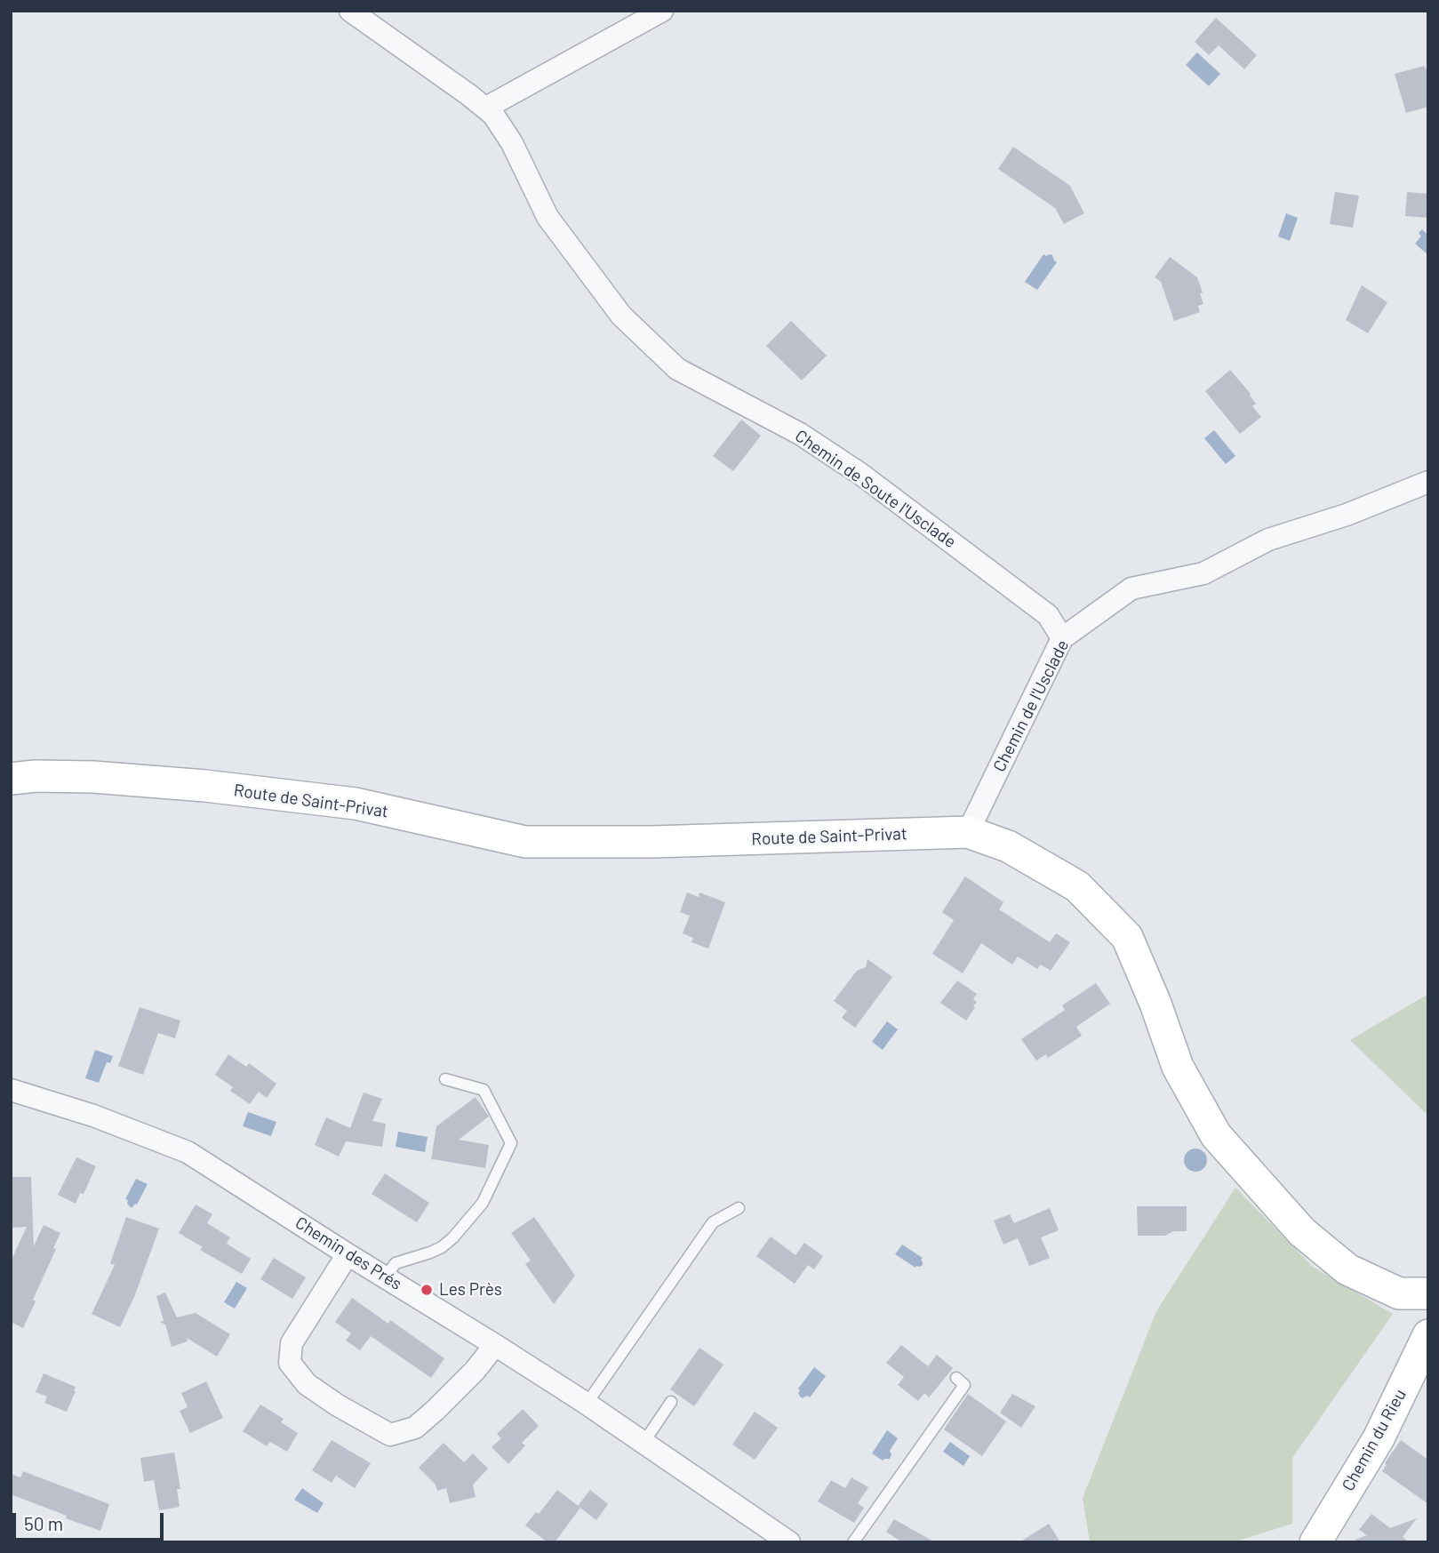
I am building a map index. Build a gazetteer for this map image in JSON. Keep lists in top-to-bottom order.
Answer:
{
  "streets": {
    "street": [
      "Chemin de Soute l'Usclade",
      "Chemin de l'Usclade",
      "Route de Saint-Privat",
      "Chemin des Prés",
      "Chemin du Rieu"
    ]
  },
  "crossings": [
    ["Chemin de Soute l'Usclade", "Chemin de l'Usclade"],
    ["Chemin de l'Usclade", "Route de Saint-Privat"]
  ],
  "places": ["Les Près"],
  "scale_bar": "50 m"
}
